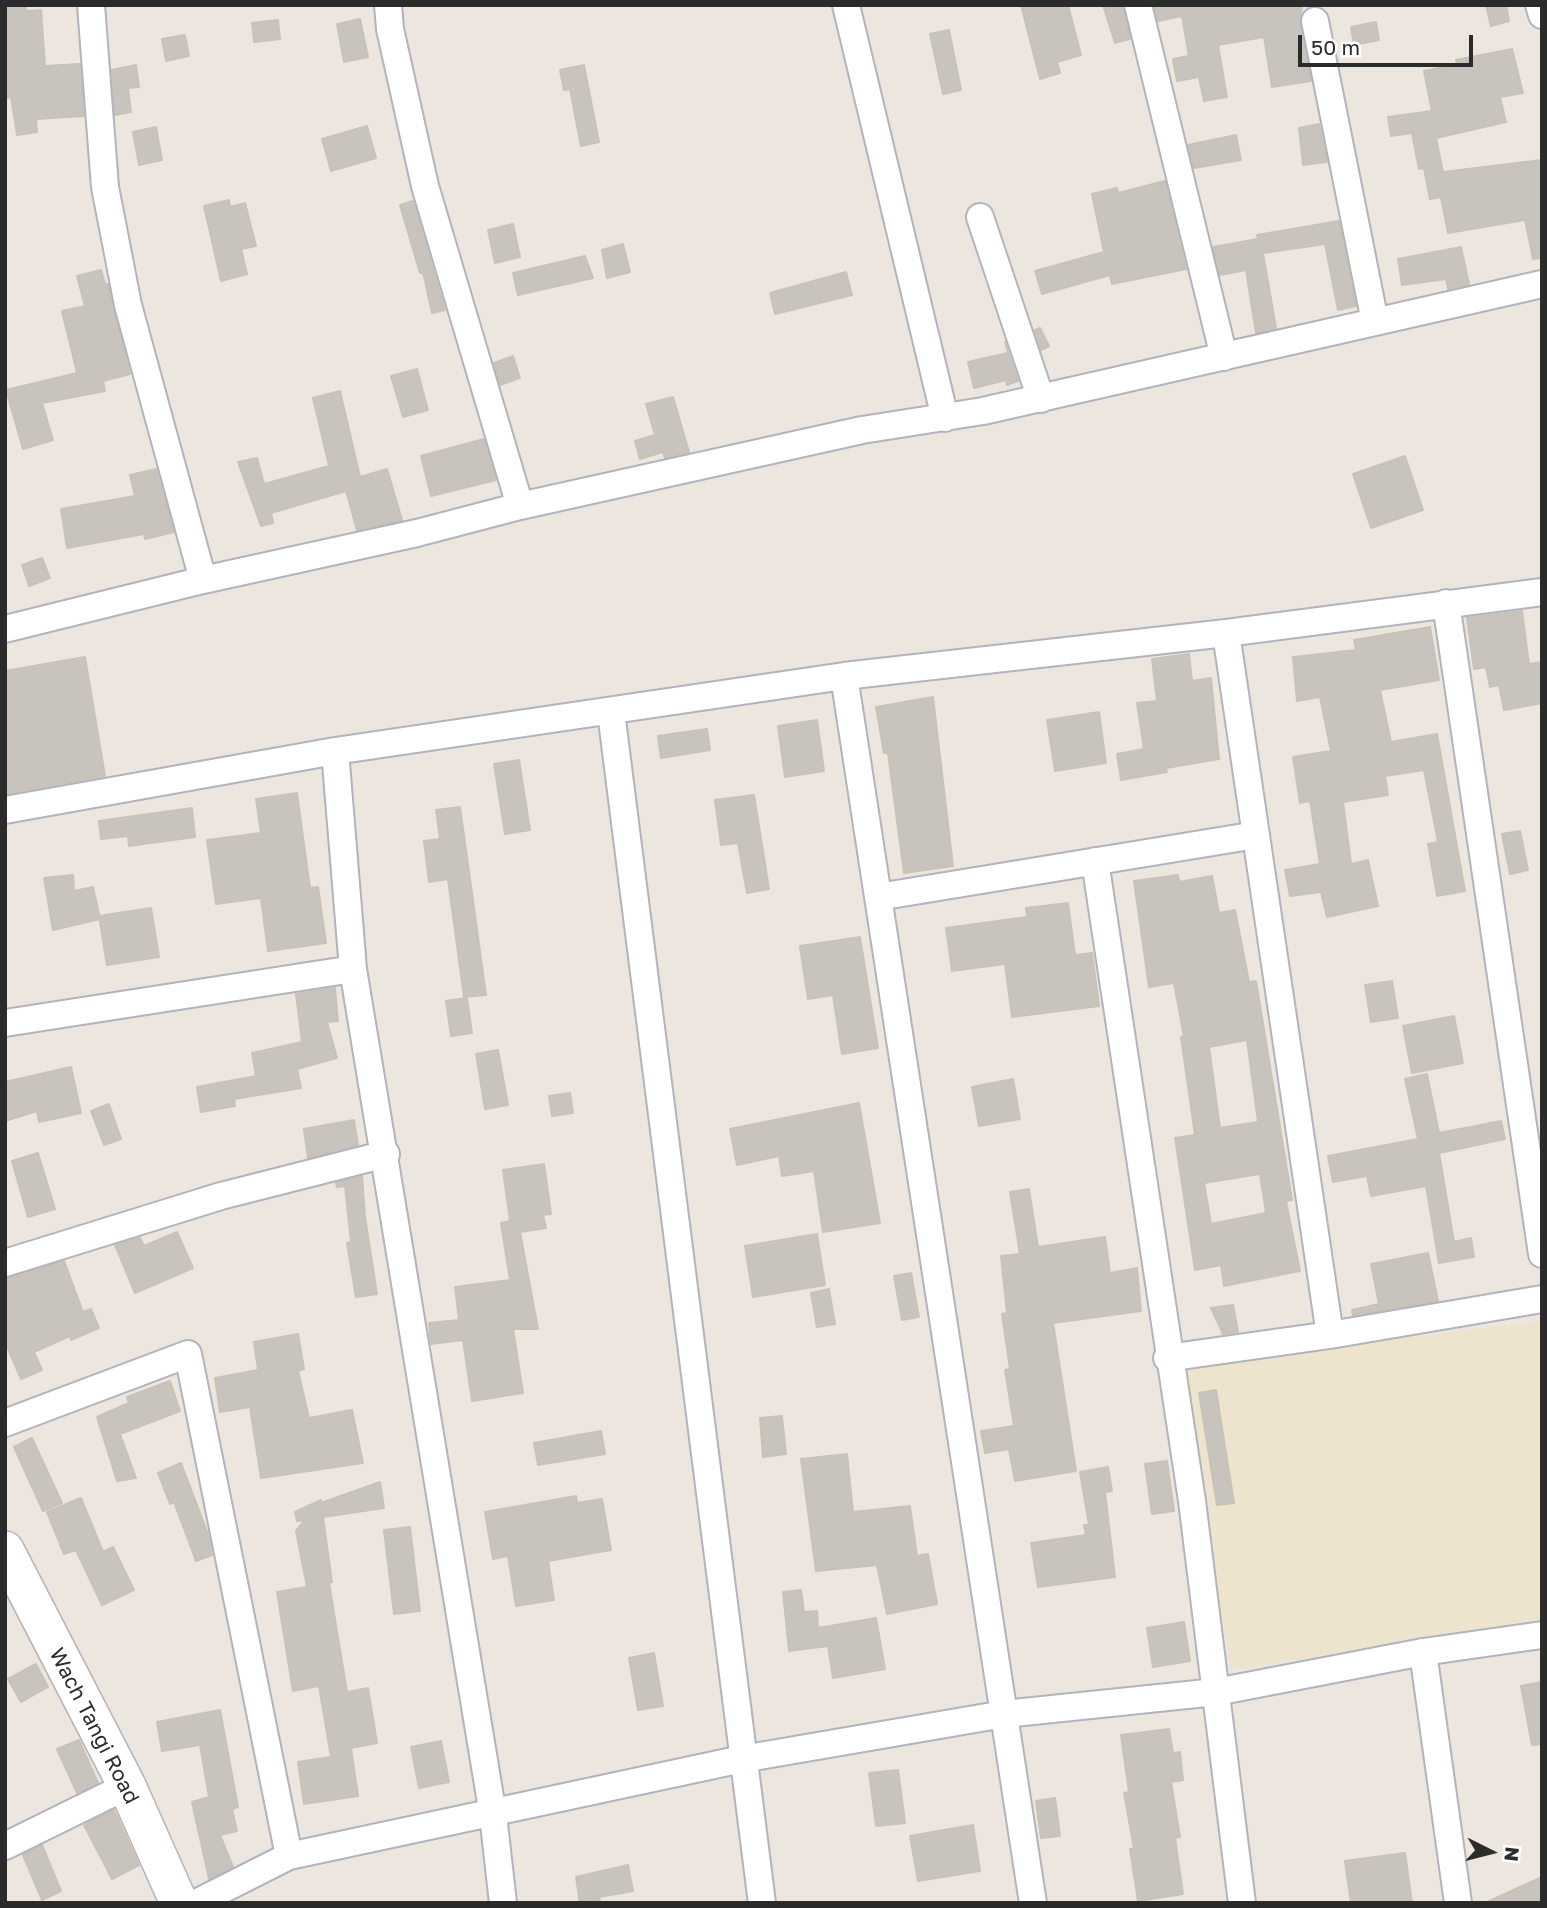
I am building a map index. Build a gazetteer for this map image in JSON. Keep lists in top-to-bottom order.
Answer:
{
  "streets": {
    "main road": ["Wach Tangi Road"]
  },
  "scale_bar": "50 m",
  "north": "right"
}
